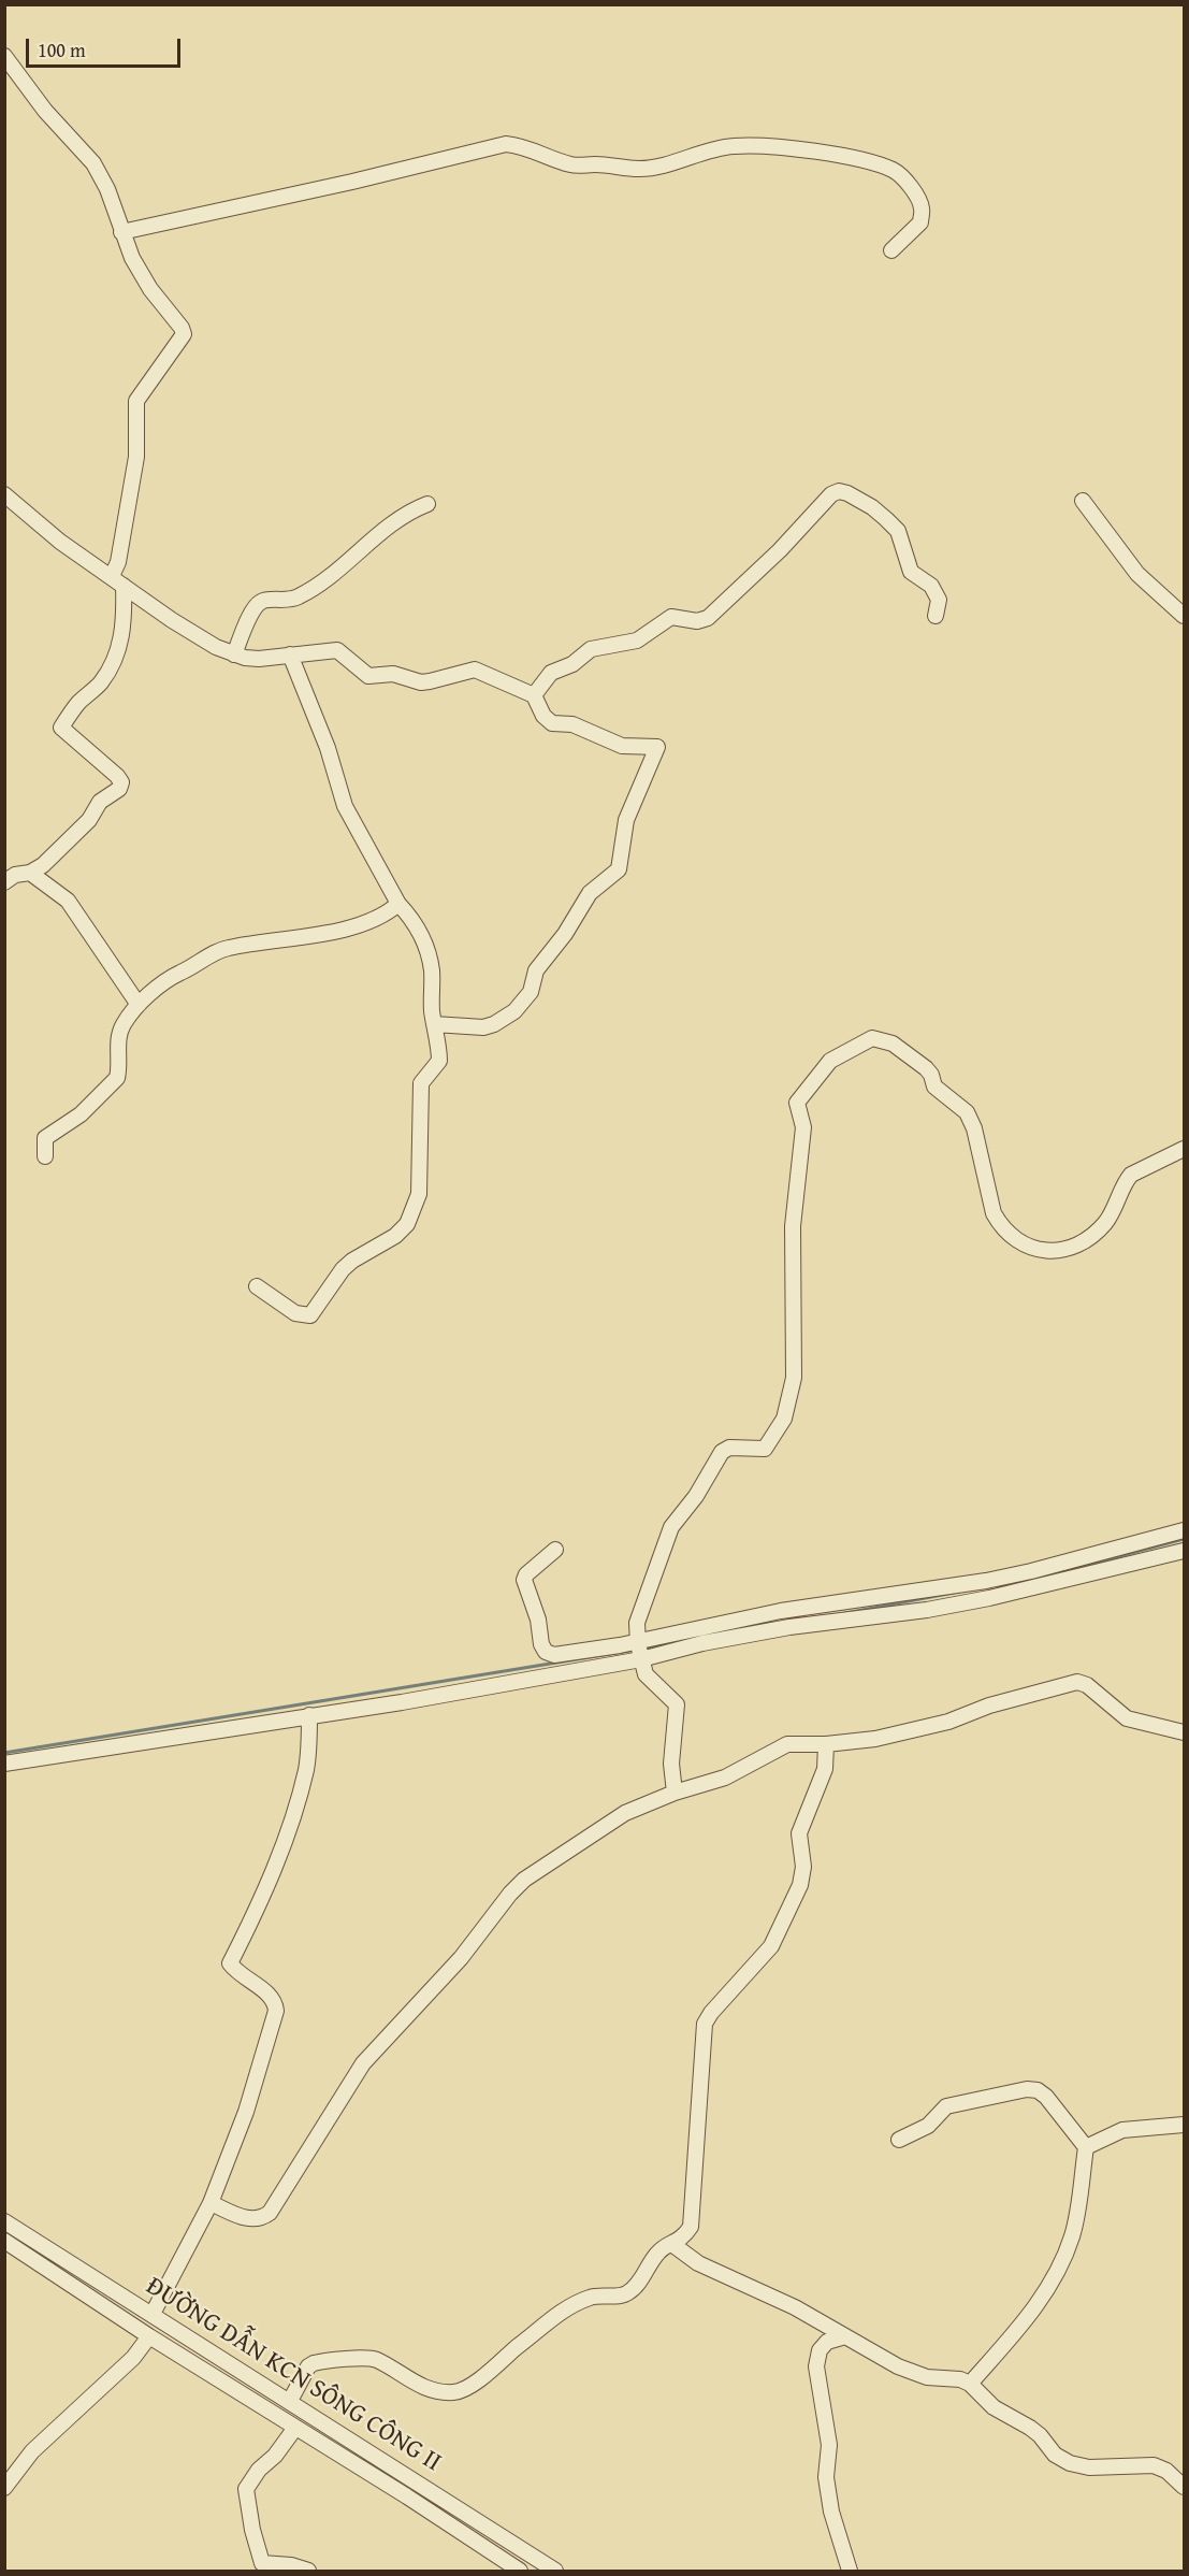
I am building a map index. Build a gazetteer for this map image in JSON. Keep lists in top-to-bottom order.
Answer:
{
  "streets": {
    "street": ["ĐƯỜNG DẪN KCN SÔNG CÔNG II"]
  },
  "scale_bar": "100 m"
}
